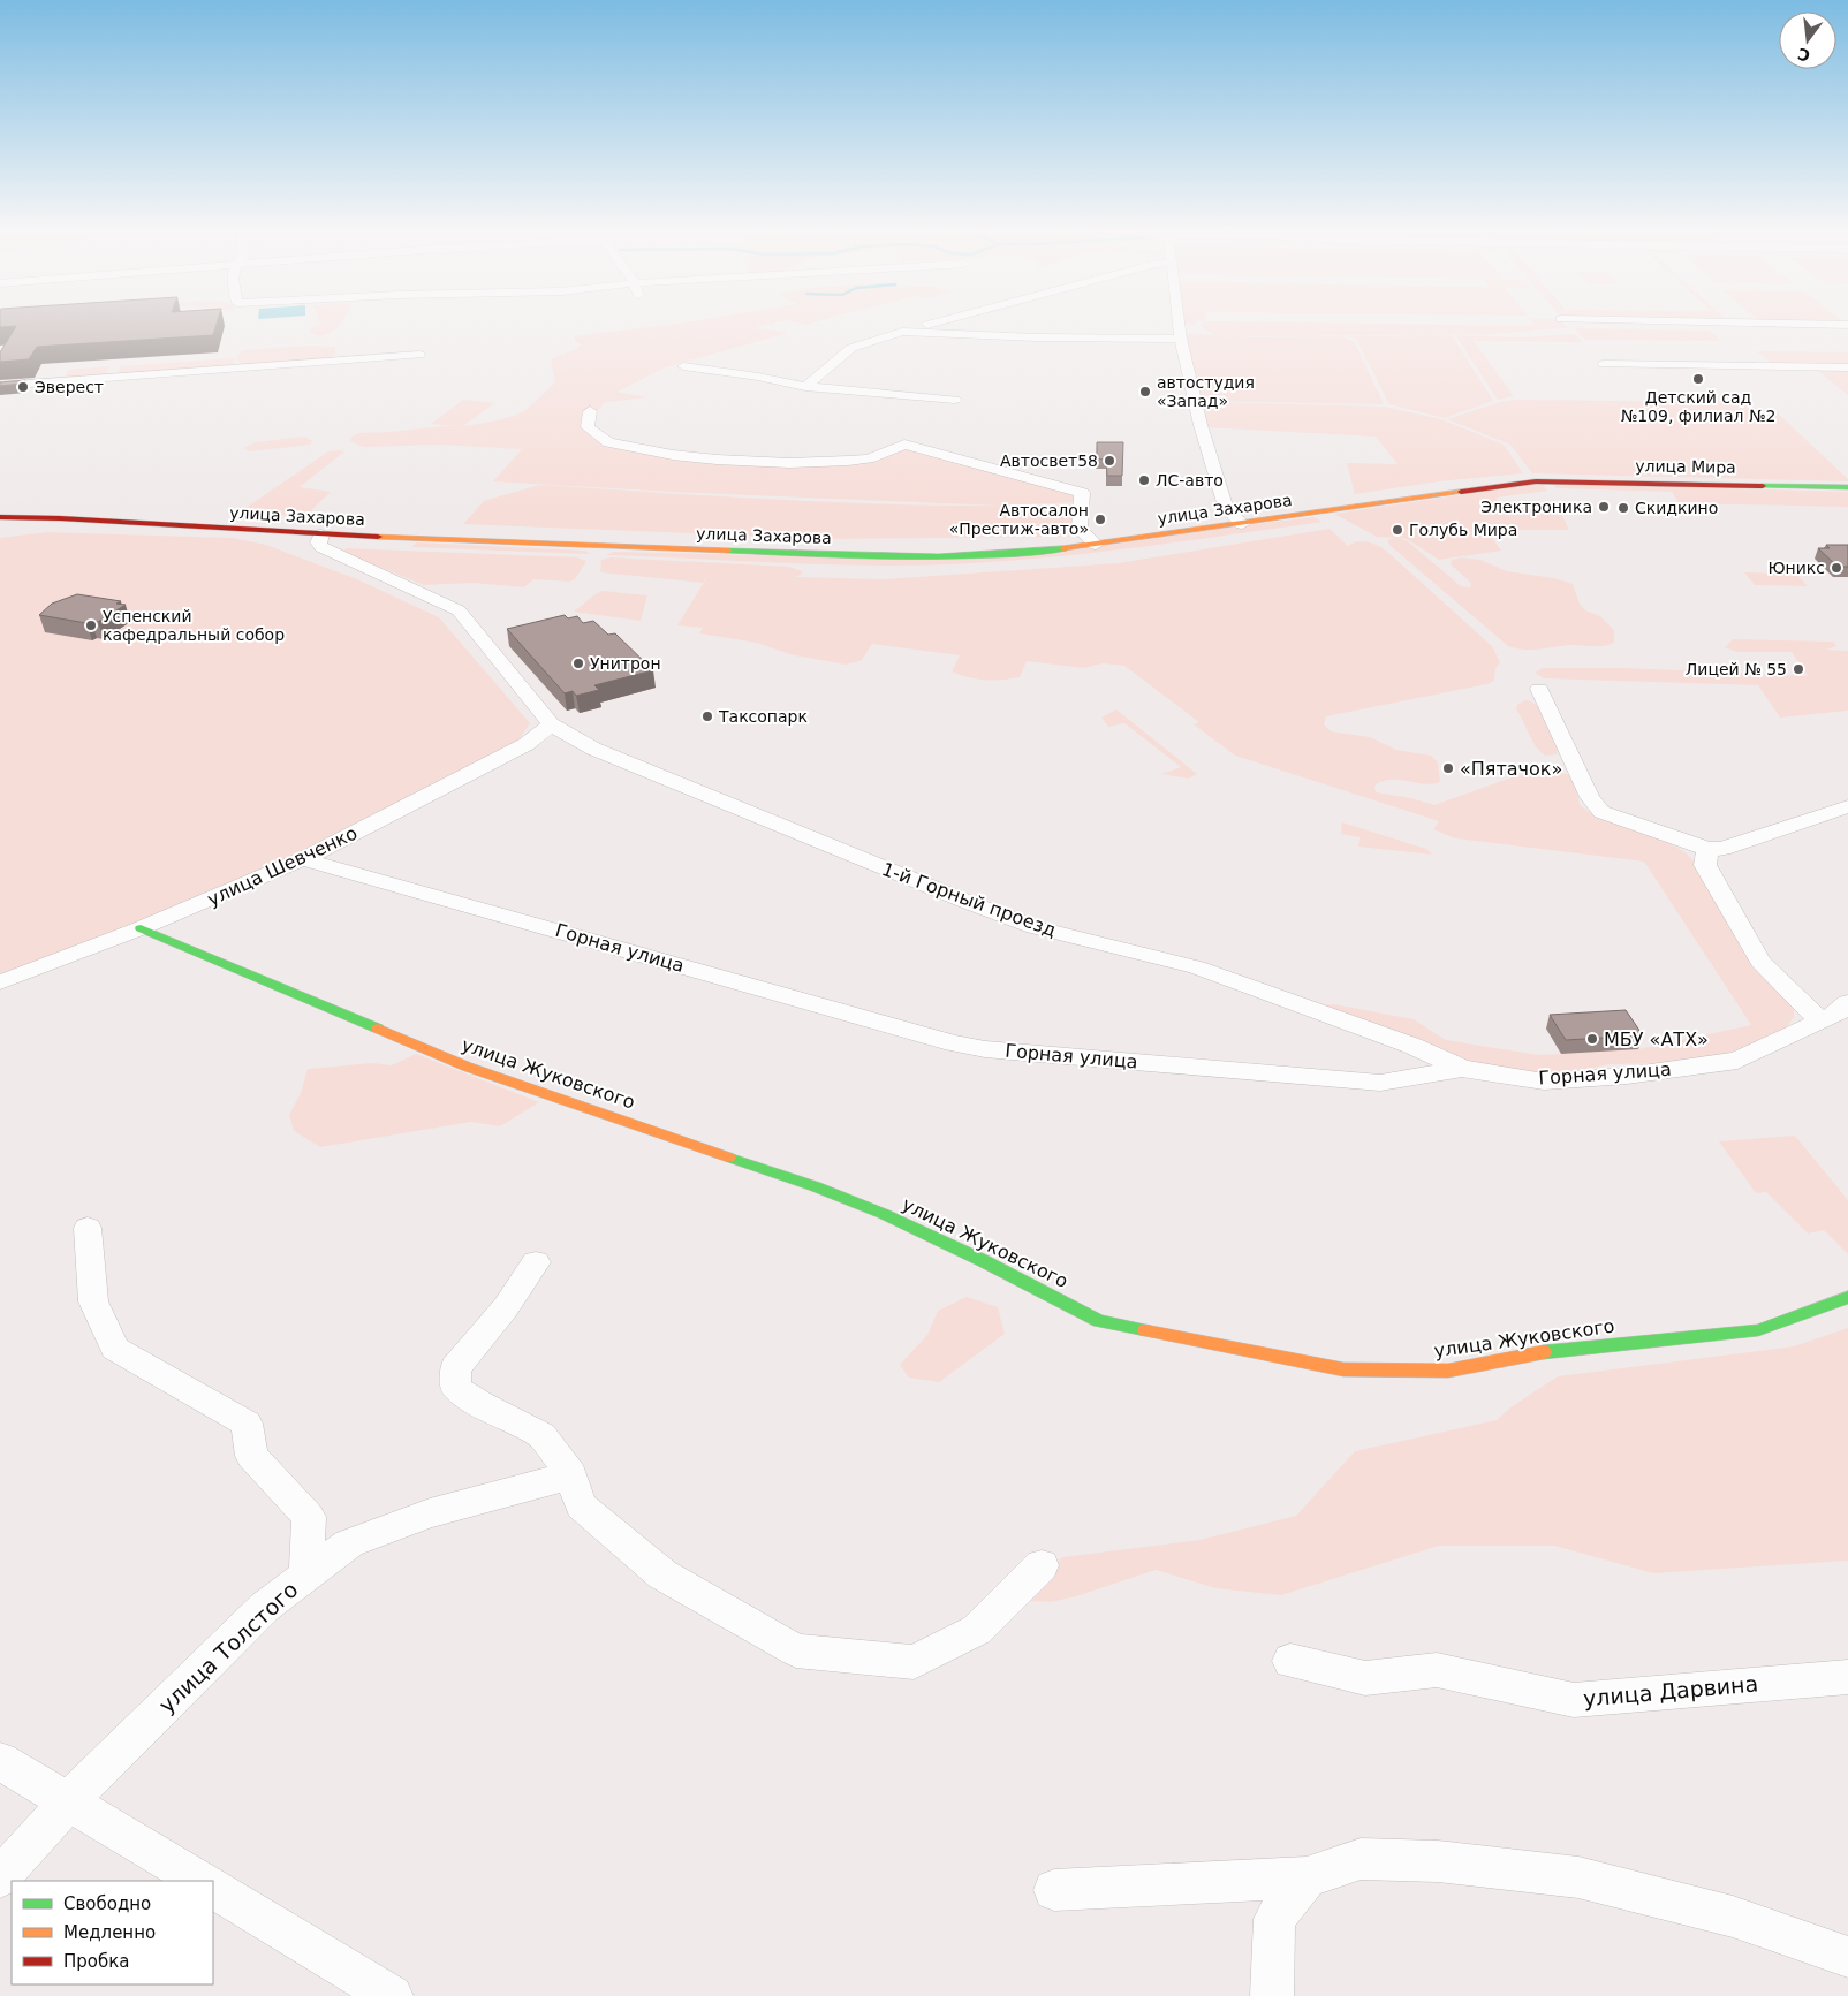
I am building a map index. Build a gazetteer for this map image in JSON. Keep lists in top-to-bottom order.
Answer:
{
  "streets": {
    "main road": ["улица Мира", "улица Захарова", "улица Жуковского"],
    "street": [
      "улица Шевченко",
      "1-й Горный проезд",
      "Горная улица",
      "улица Толстого",
      "улица Дарвина"
    ]
  },
  "crossings": [
    ["улица Мира", "улица Захарова"],
    ["улица Шевченко", "1-й Горный проезд"],
    ["улица Шевченко", "Горная улица"],
    ["улица Шевченко", "улица Жуковского"],
    ["1-й Горный проезд", "Горная улица"]
  ],
  "places": [
    "Детский сад №109, филиал №2",
    "Эверест",
    "автостудия «Запад»",
    "Автосвет58",
    "ЛС-авто",
    "Электроника",
    "Скидкино",
    "Автосалон «Престиж-авто»",
    "Голубь Мира",
    "Юникс",
    "Успенский кафедральный собор",
    "Унитрон",
    "Лицей № 55",
    "Таксопарк",
    "«Пятачок»",
    "МБУ «АТХ»"
  ],
  "legend": ["Свободно", "Медленно", "Пробка"],
  "north": "bottom"
}
